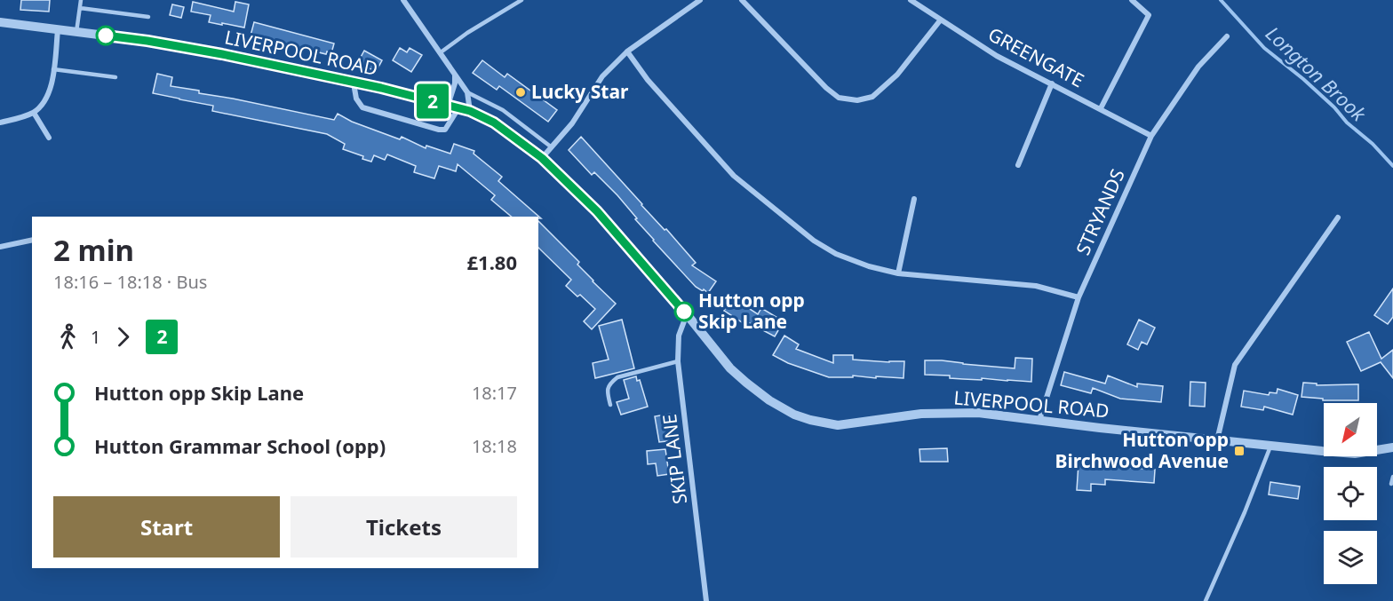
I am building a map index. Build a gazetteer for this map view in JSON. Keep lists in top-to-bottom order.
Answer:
{
  "streets": {
    "street": [
      "LIVERPOOL ROAD",
      "GREENGATE",
      "STRYANDS",
      "SKIP LANE"
    ]
  },
  "crossings": [
    ["LIVERPOOL ROAD", "STRYANDS"],
    ["LIVERPOOL ROAD", "SKIP LANE"],
    ["GREENGATE", "STRYANDS"]
  ],
  "water": ["Longton Brook"],
  "places": {
    "other": ["Lucky Star", "Hutton opp Skip Lane"],
    "transit": ["Hutton opp Birchwood Avenue"]
  },
  "lines": ["bus line 2"],
  "north": "bottom left",
  "page": {
    "on_map": "2",
    "heading": ["2 min", "18:16 – 18:18 · Bus", "£1.80"],
    "legs": ["1", "2"],
    "list": [
      {
        "name": "Hutton opp Skip Lane",
        "value": "18:17"
      },
      {
        "name": "Hutton Grammar School (opp)",
        "value": "18:18"
      }
    ],
    "buttons": ["Start", "Tickets"]
  }
}
